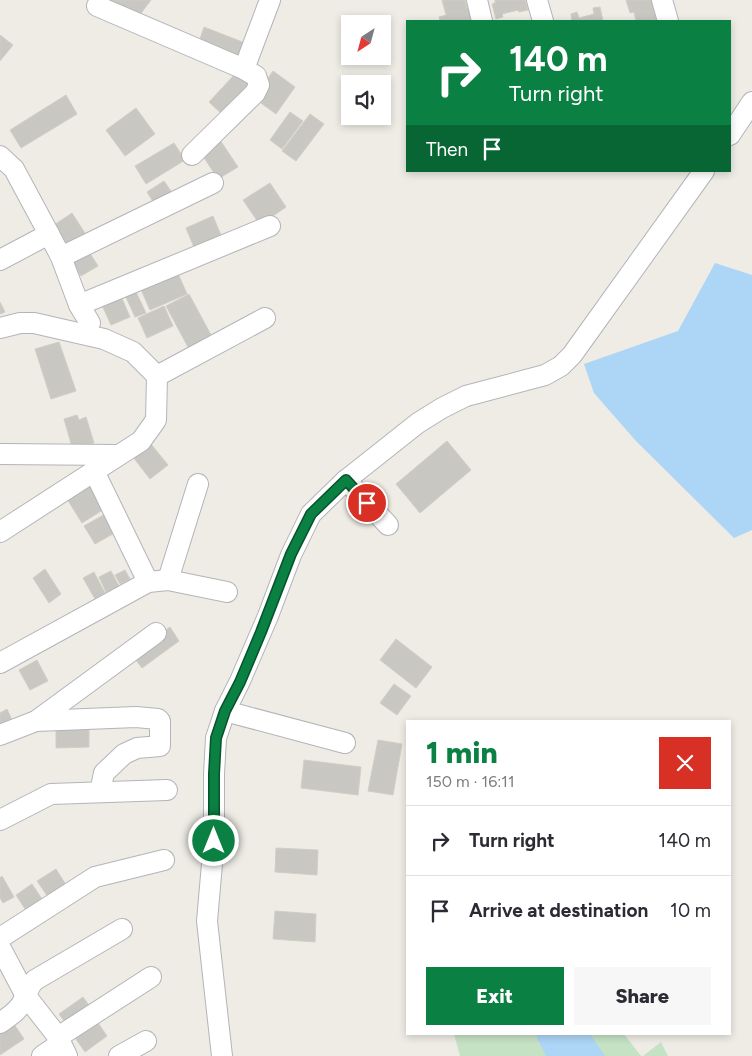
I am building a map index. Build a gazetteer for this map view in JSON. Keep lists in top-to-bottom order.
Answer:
{
  "north": "bottom left",
  "page": {
    "turn": ["140 m", "Turn right"],
    "then": "Then",
    "heading": ["1 min", "150 m · 16:11"],
    "list": [
      {
        "name": "Turn right",
        "value": "140 m"
      },
      {
        "name": "Arrive at destination",
        "value": "10 m"
      }
    ],
    "buttons": ["Exit", "Share"]
  }
}
